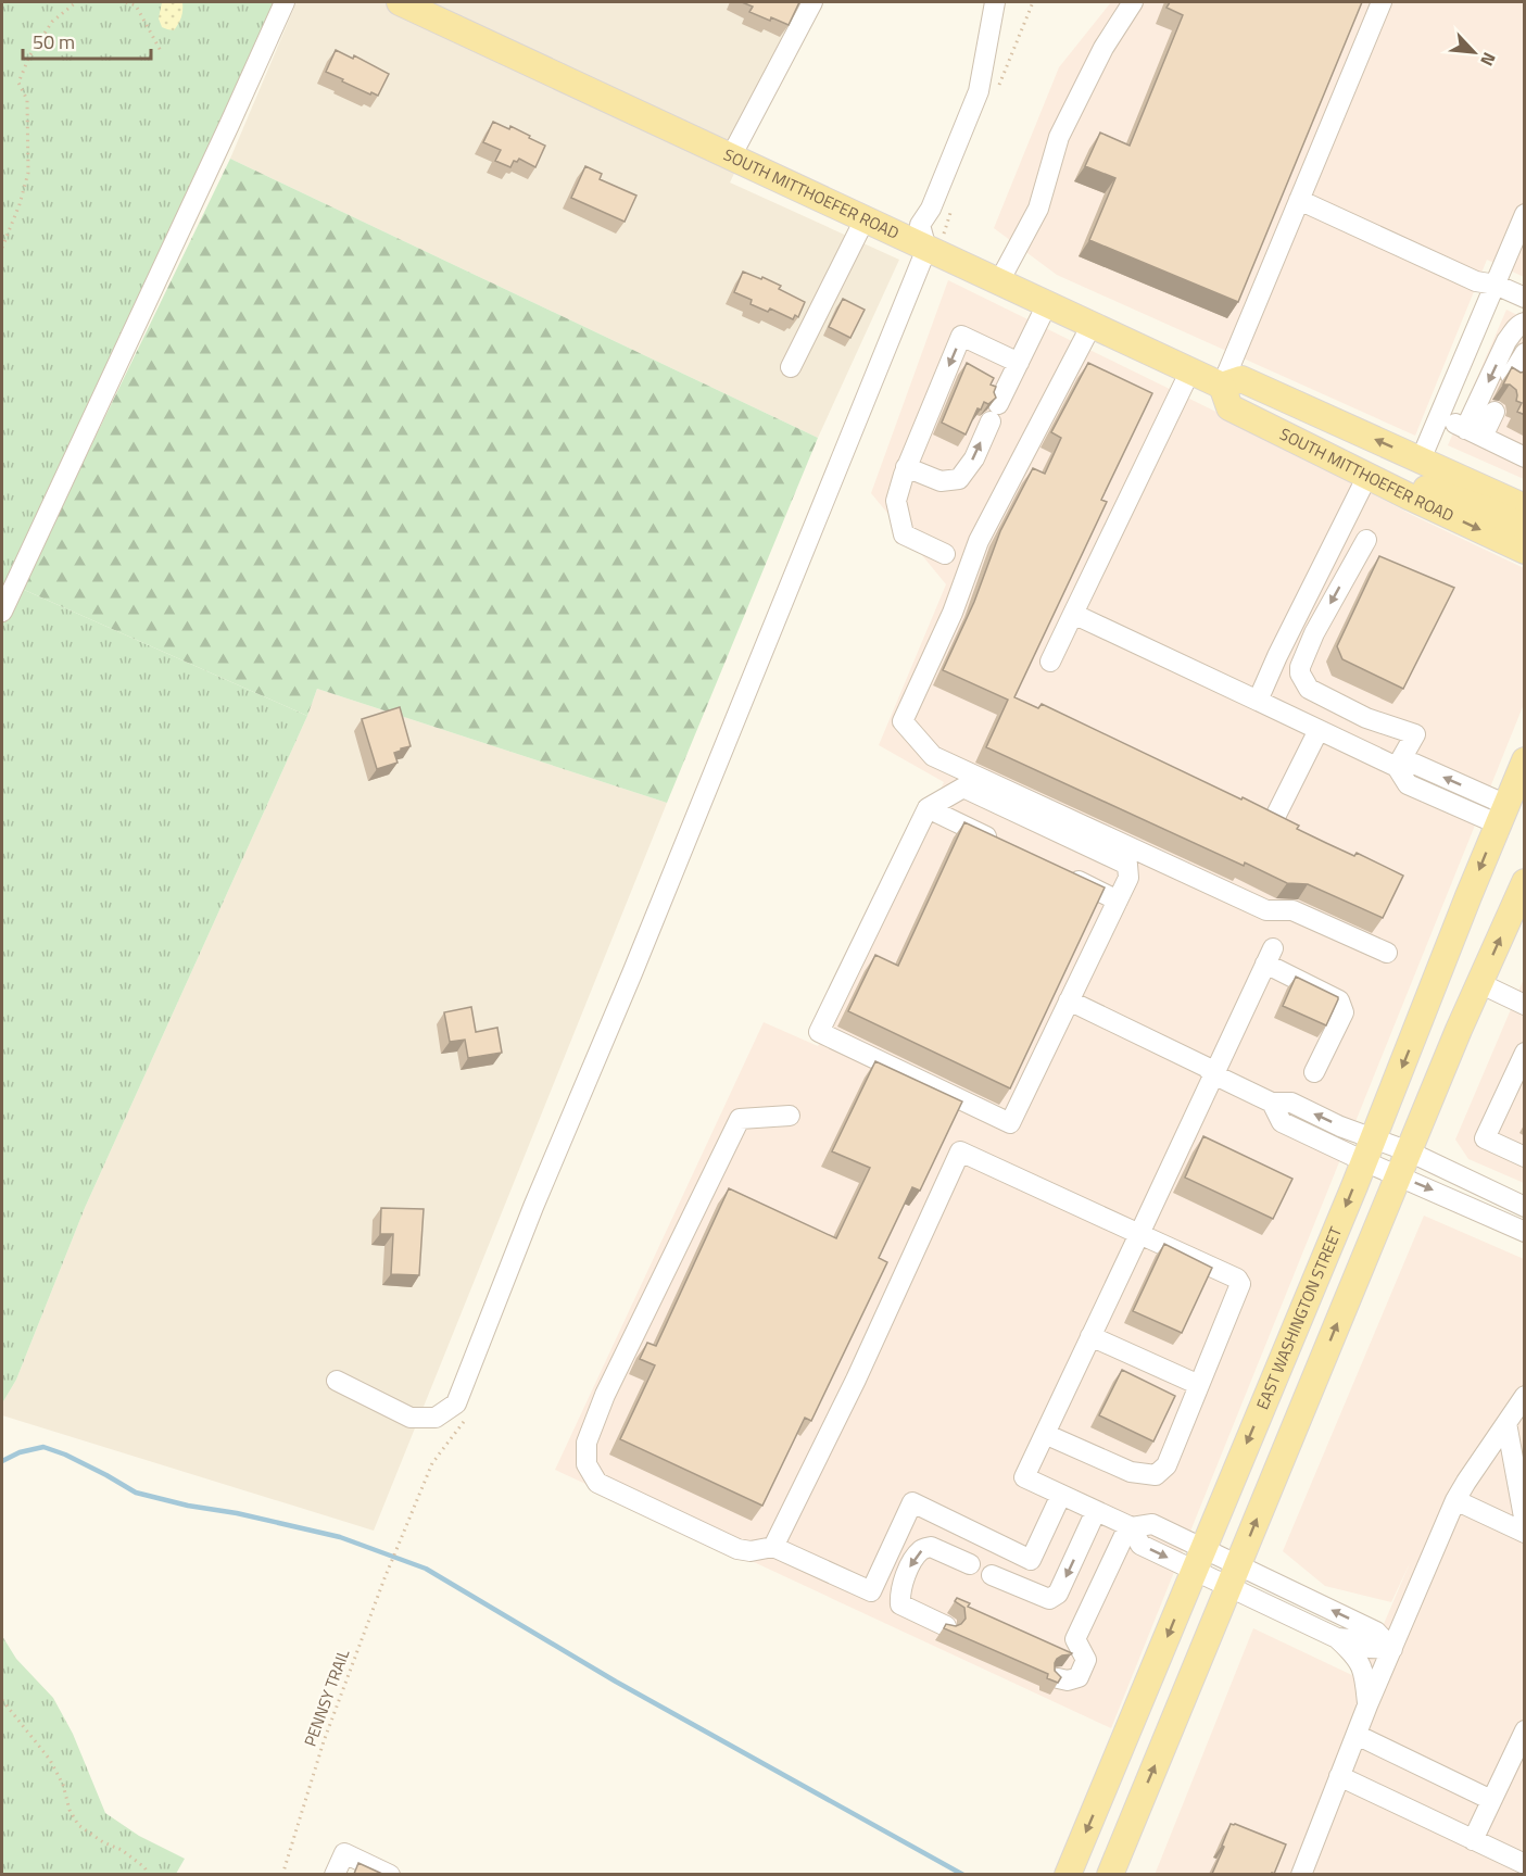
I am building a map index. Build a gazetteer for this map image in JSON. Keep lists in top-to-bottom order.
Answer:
{
  "streets": {
    "main road": ["SOUTH MITTHOEFER ROAD", "EAST WASHINGTON STREET"],
    "path": ["PENNSY TRAIL"]
  },
  "scale_bar": "50 m",
  "north": "bottom right"
}
